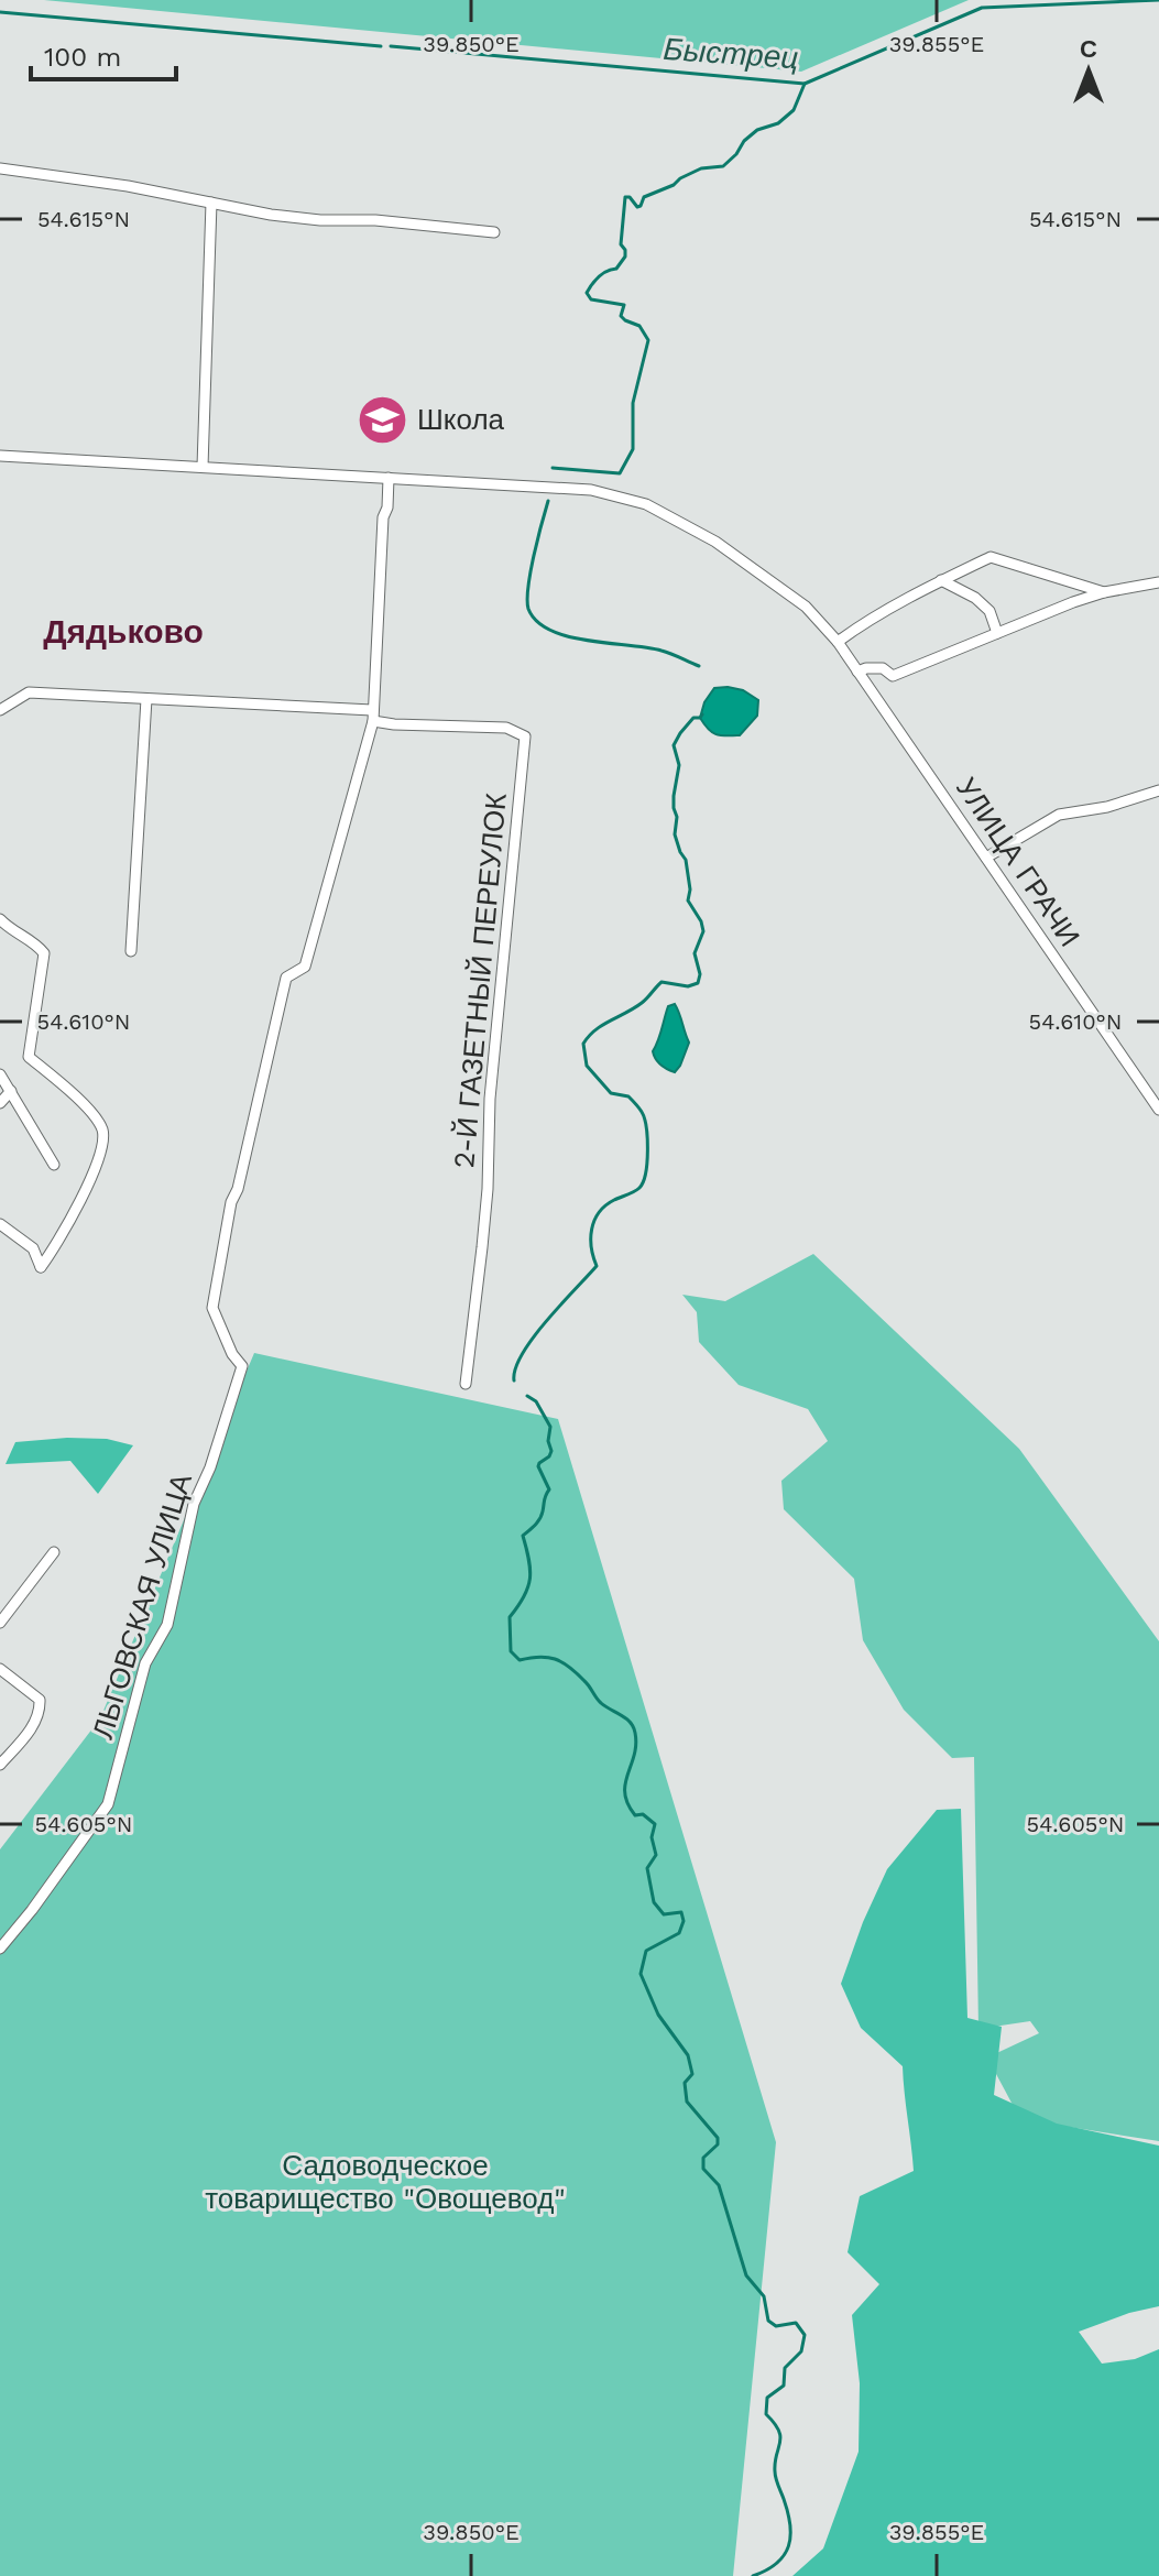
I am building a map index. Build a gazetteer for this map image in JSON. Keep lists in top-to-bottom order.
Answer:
{
  "streets": {
    "street": ["УЛИЦА ГРАЧИ", "2-Й ГАЗЕТНЫЙ ПЕРЕУЛОК", "ЛЬГОВСКАЯ УЛИЦА"]
  },
  "crossings": [
    ["2-Й ГАЗЕТНЫЙ ПЕРЕУЛОК", "ЛЬГОВСКАЯ УЛИЦА"]
  ],
  "districts": ["Дядьково"],
  "water": ["Быстрец"],
  "parks": ["Садоводческое товарищество \"Овощевод\""],
  "places": {
    "school or university": ["Школа"]
  },
  "scale_bar": "100 m",
  "north": "top",
  "coordinates": [
    "39.850°E",
    "39.855°E",
    "54.615°N",
    "54.610°N",
    "54.605°N"
  ]
}
